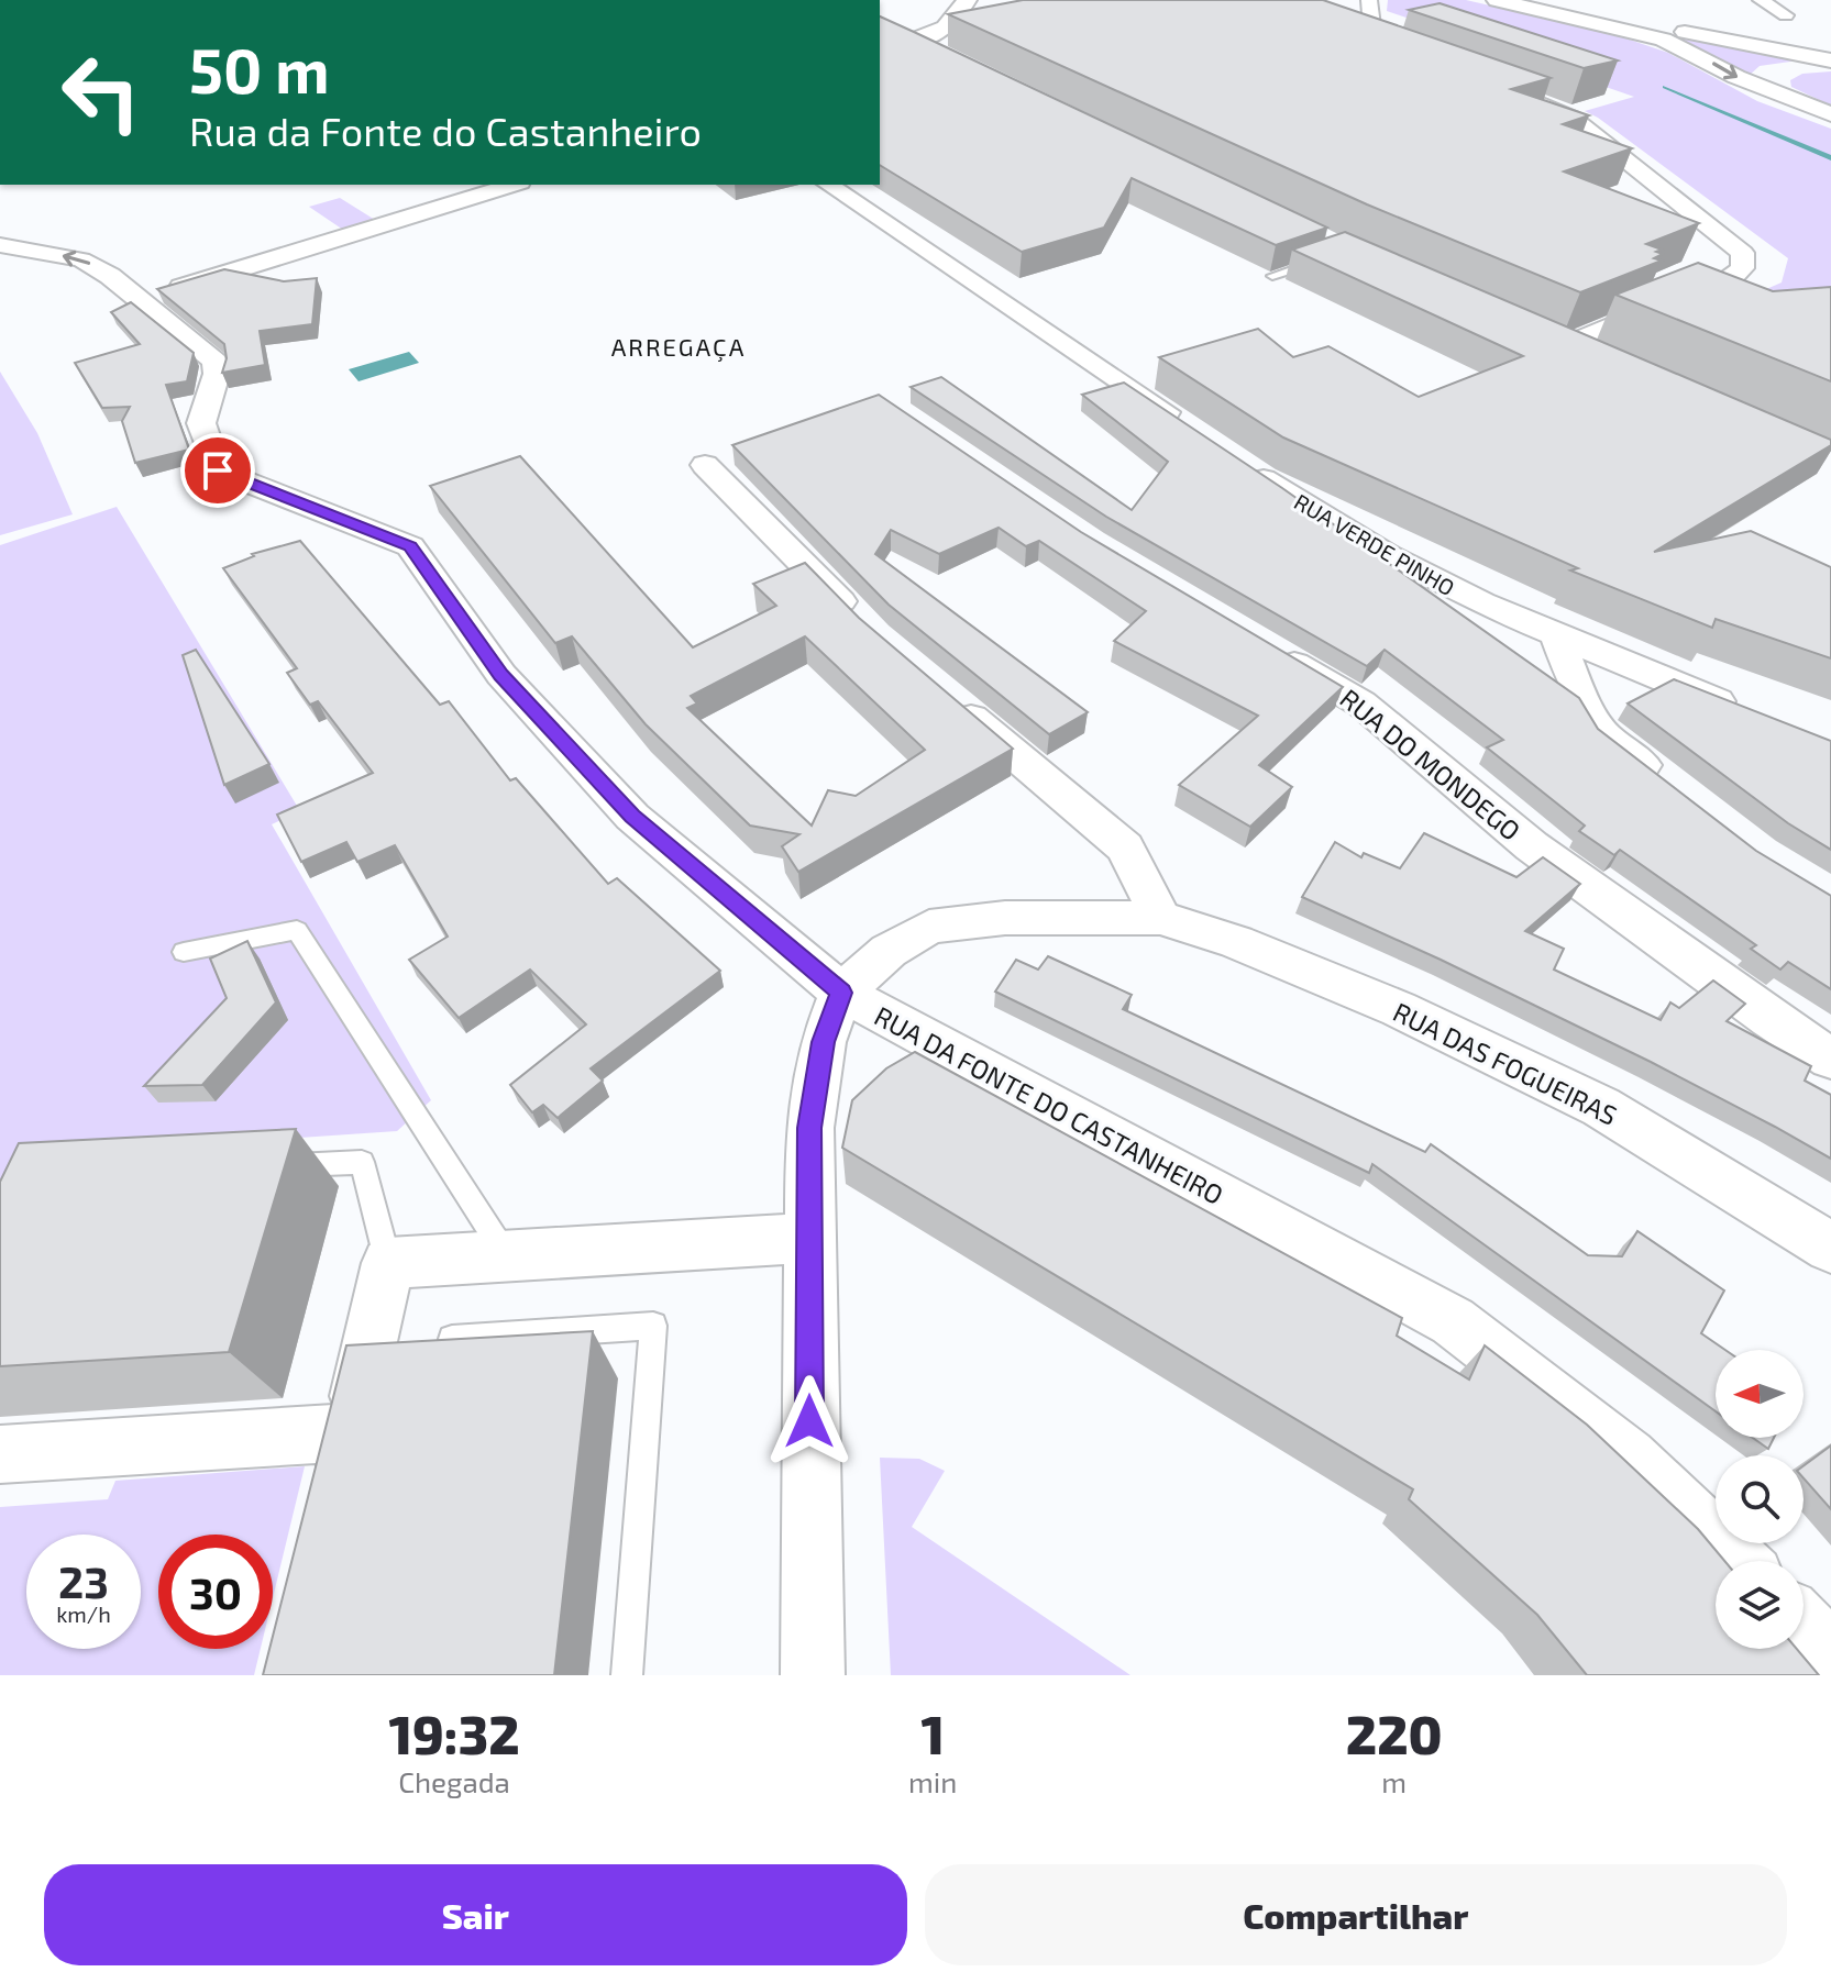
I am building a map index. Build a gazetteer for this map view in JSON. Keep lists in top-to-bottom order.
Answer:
{
  "streets": {
    "street": [
      "RUA VERDE PINHO",
      "RUA DO MONDEGO",
      "RUA DAS FOGUEIRAS",
      "RUA DA FONTE DO CASTANHEIRO"
    ]
  },
  "crossings": [
    ["RUA DAS FOGUEIRAS", "RUA DA FONTE DO CASTANHEIRO"]
  ],
  "districts": ["ARREGAÇA"],
  "north": "left",
  "page": {
    "turn": ["50 m", "Rua da Fonte do Castanheiro"],
    "speed": "23 km/h",
    "limit": "30",
    "eta": [
      "19:32",
      "Chegada",
      "1",
      "min",
      "220",
      "m"
    ],
    "buttons": ["Sair", "Compartilhar"]
  }
}
